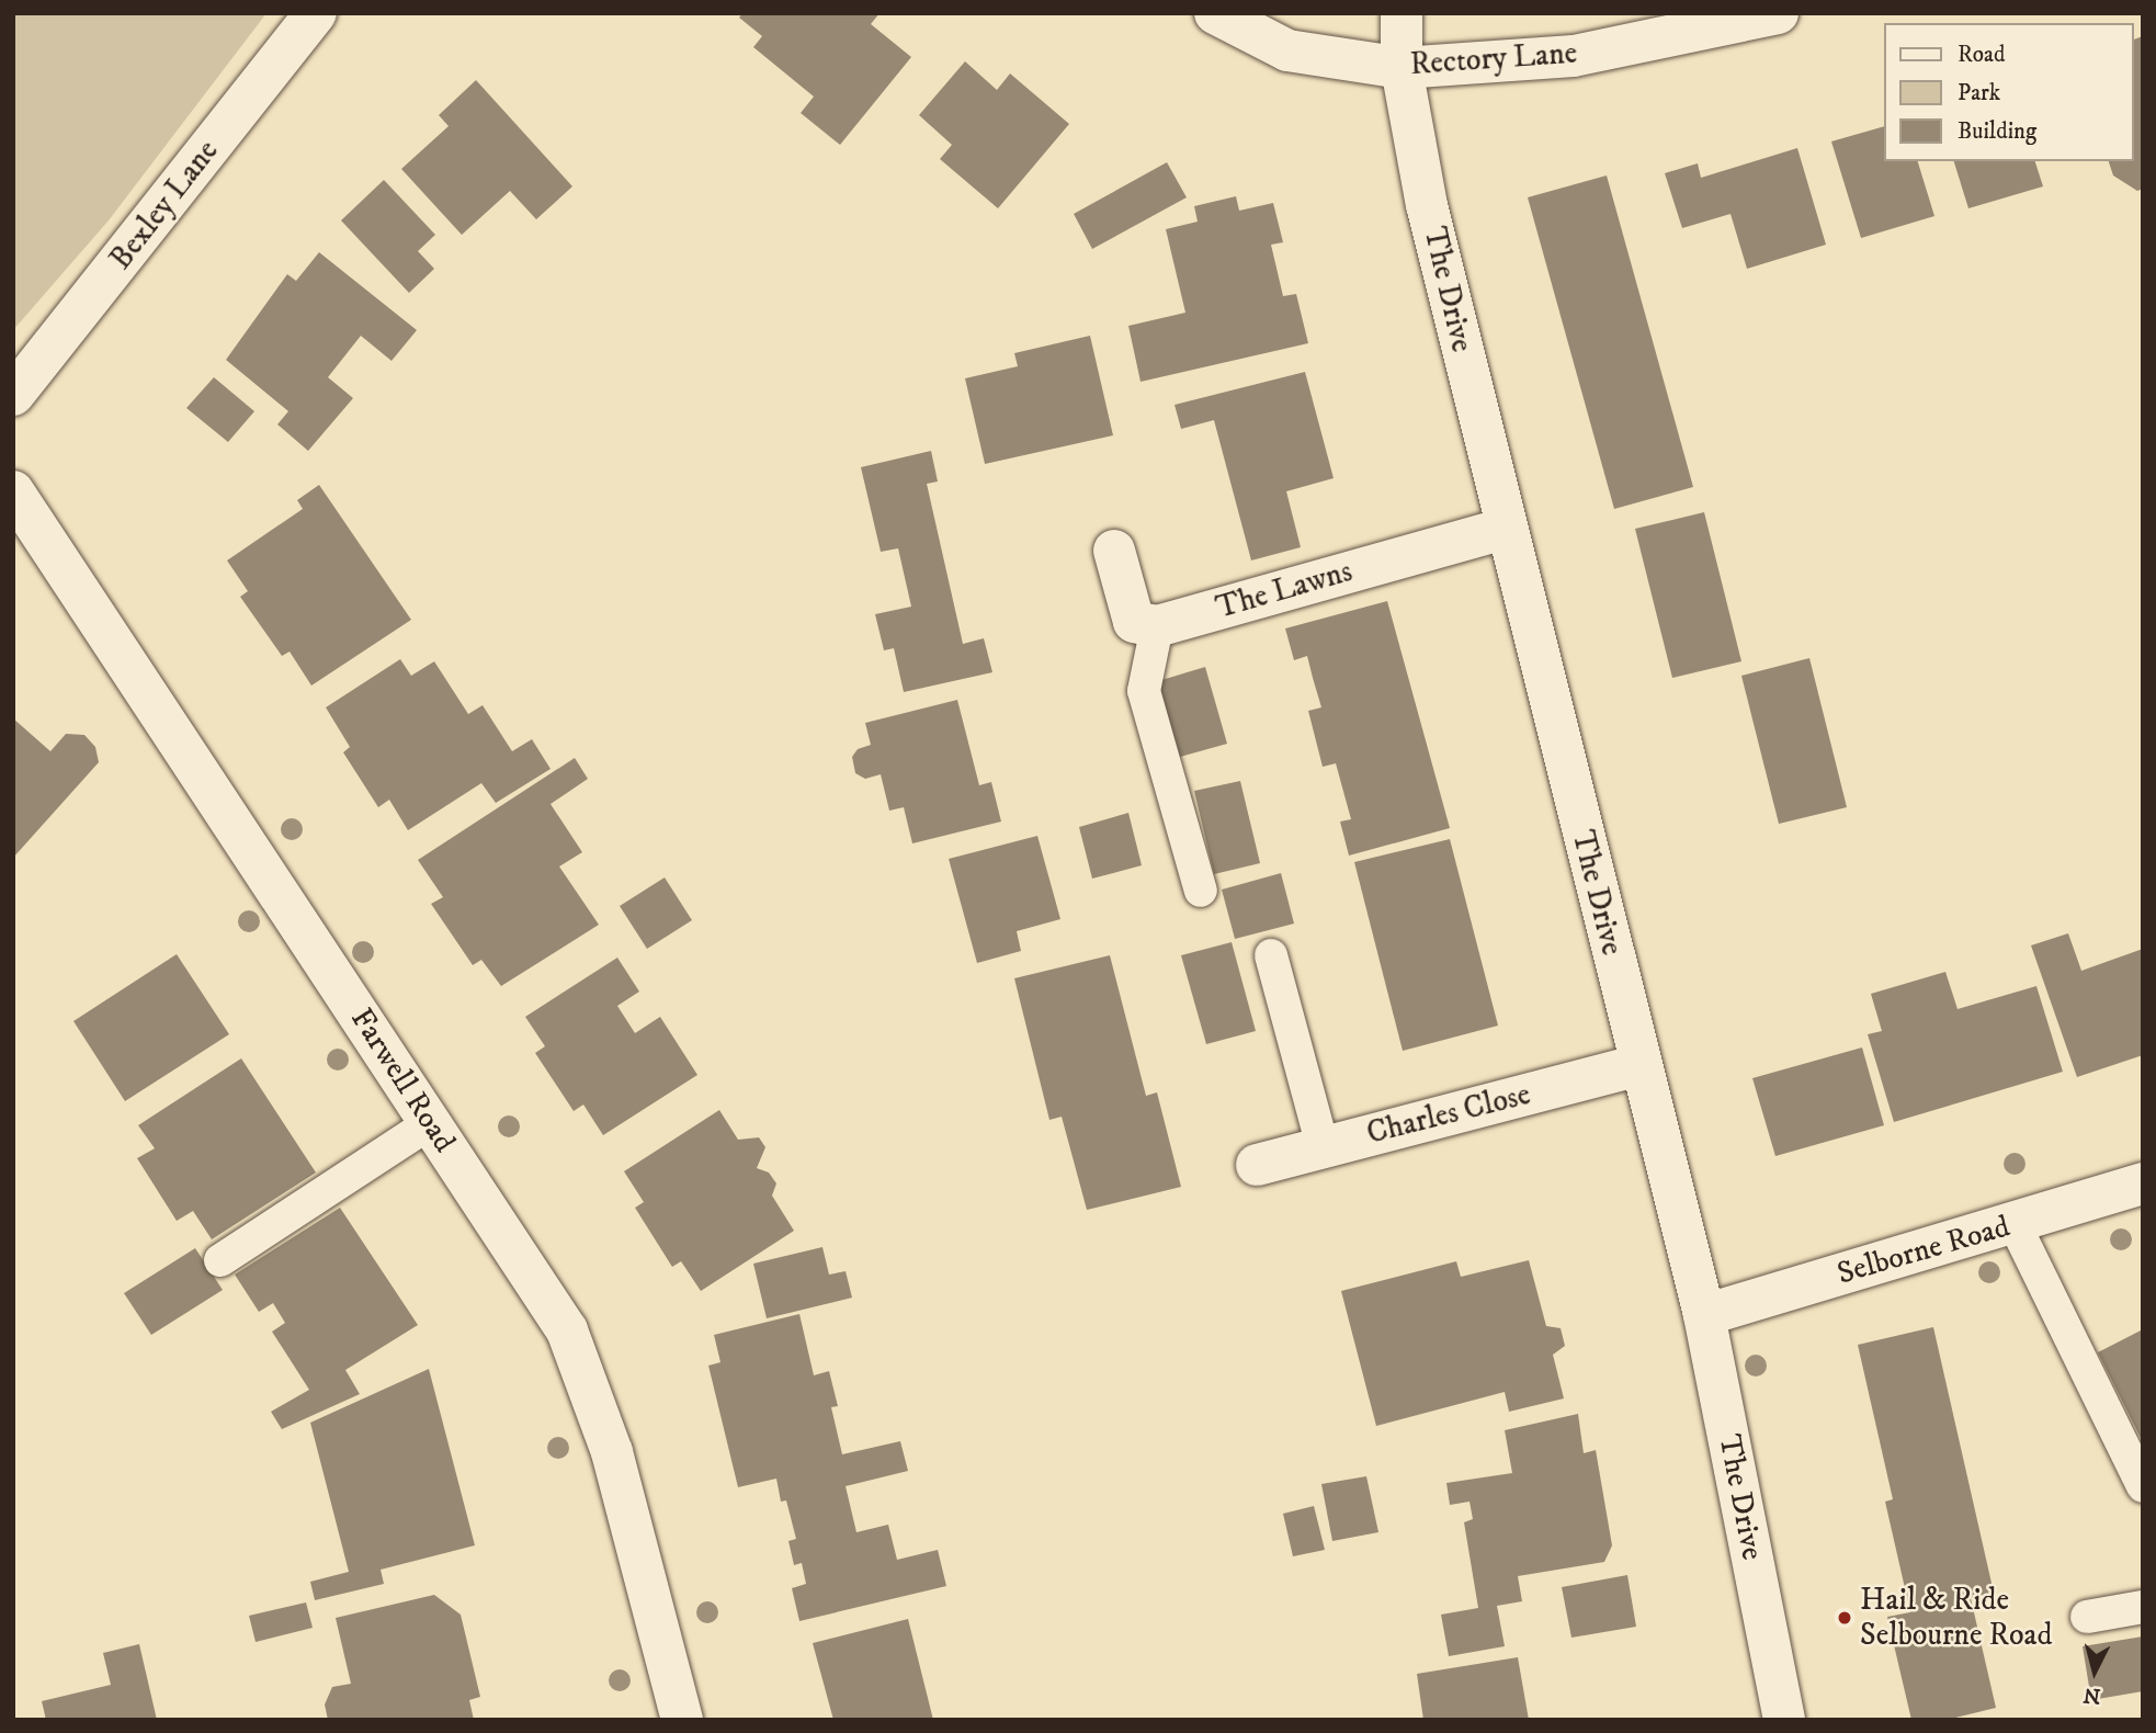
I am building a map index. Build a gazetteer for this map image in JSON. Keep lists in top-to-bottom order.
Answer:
{
  "streets": {
    "street": [
      "Rectory Lane",
      "Bexley Lane",
      "The Drive",
      "The Lawns",
      "Farwell Road",
      "Charles Close",
      "Selborne Road"
    ]
  },
  "crossings": [
    ["Rectory Lane", "The Drive"],
    ["The Drive", "The Lawns"],
    ["The Drive", "Charles Close"],
    ["The Drive", "Selborne Road"]
  ],
  "places": ["Hail & Ride Selbourne Road"],
  "legend": ["Road", "Park", "Building"],
  "north": "bottom"
}
